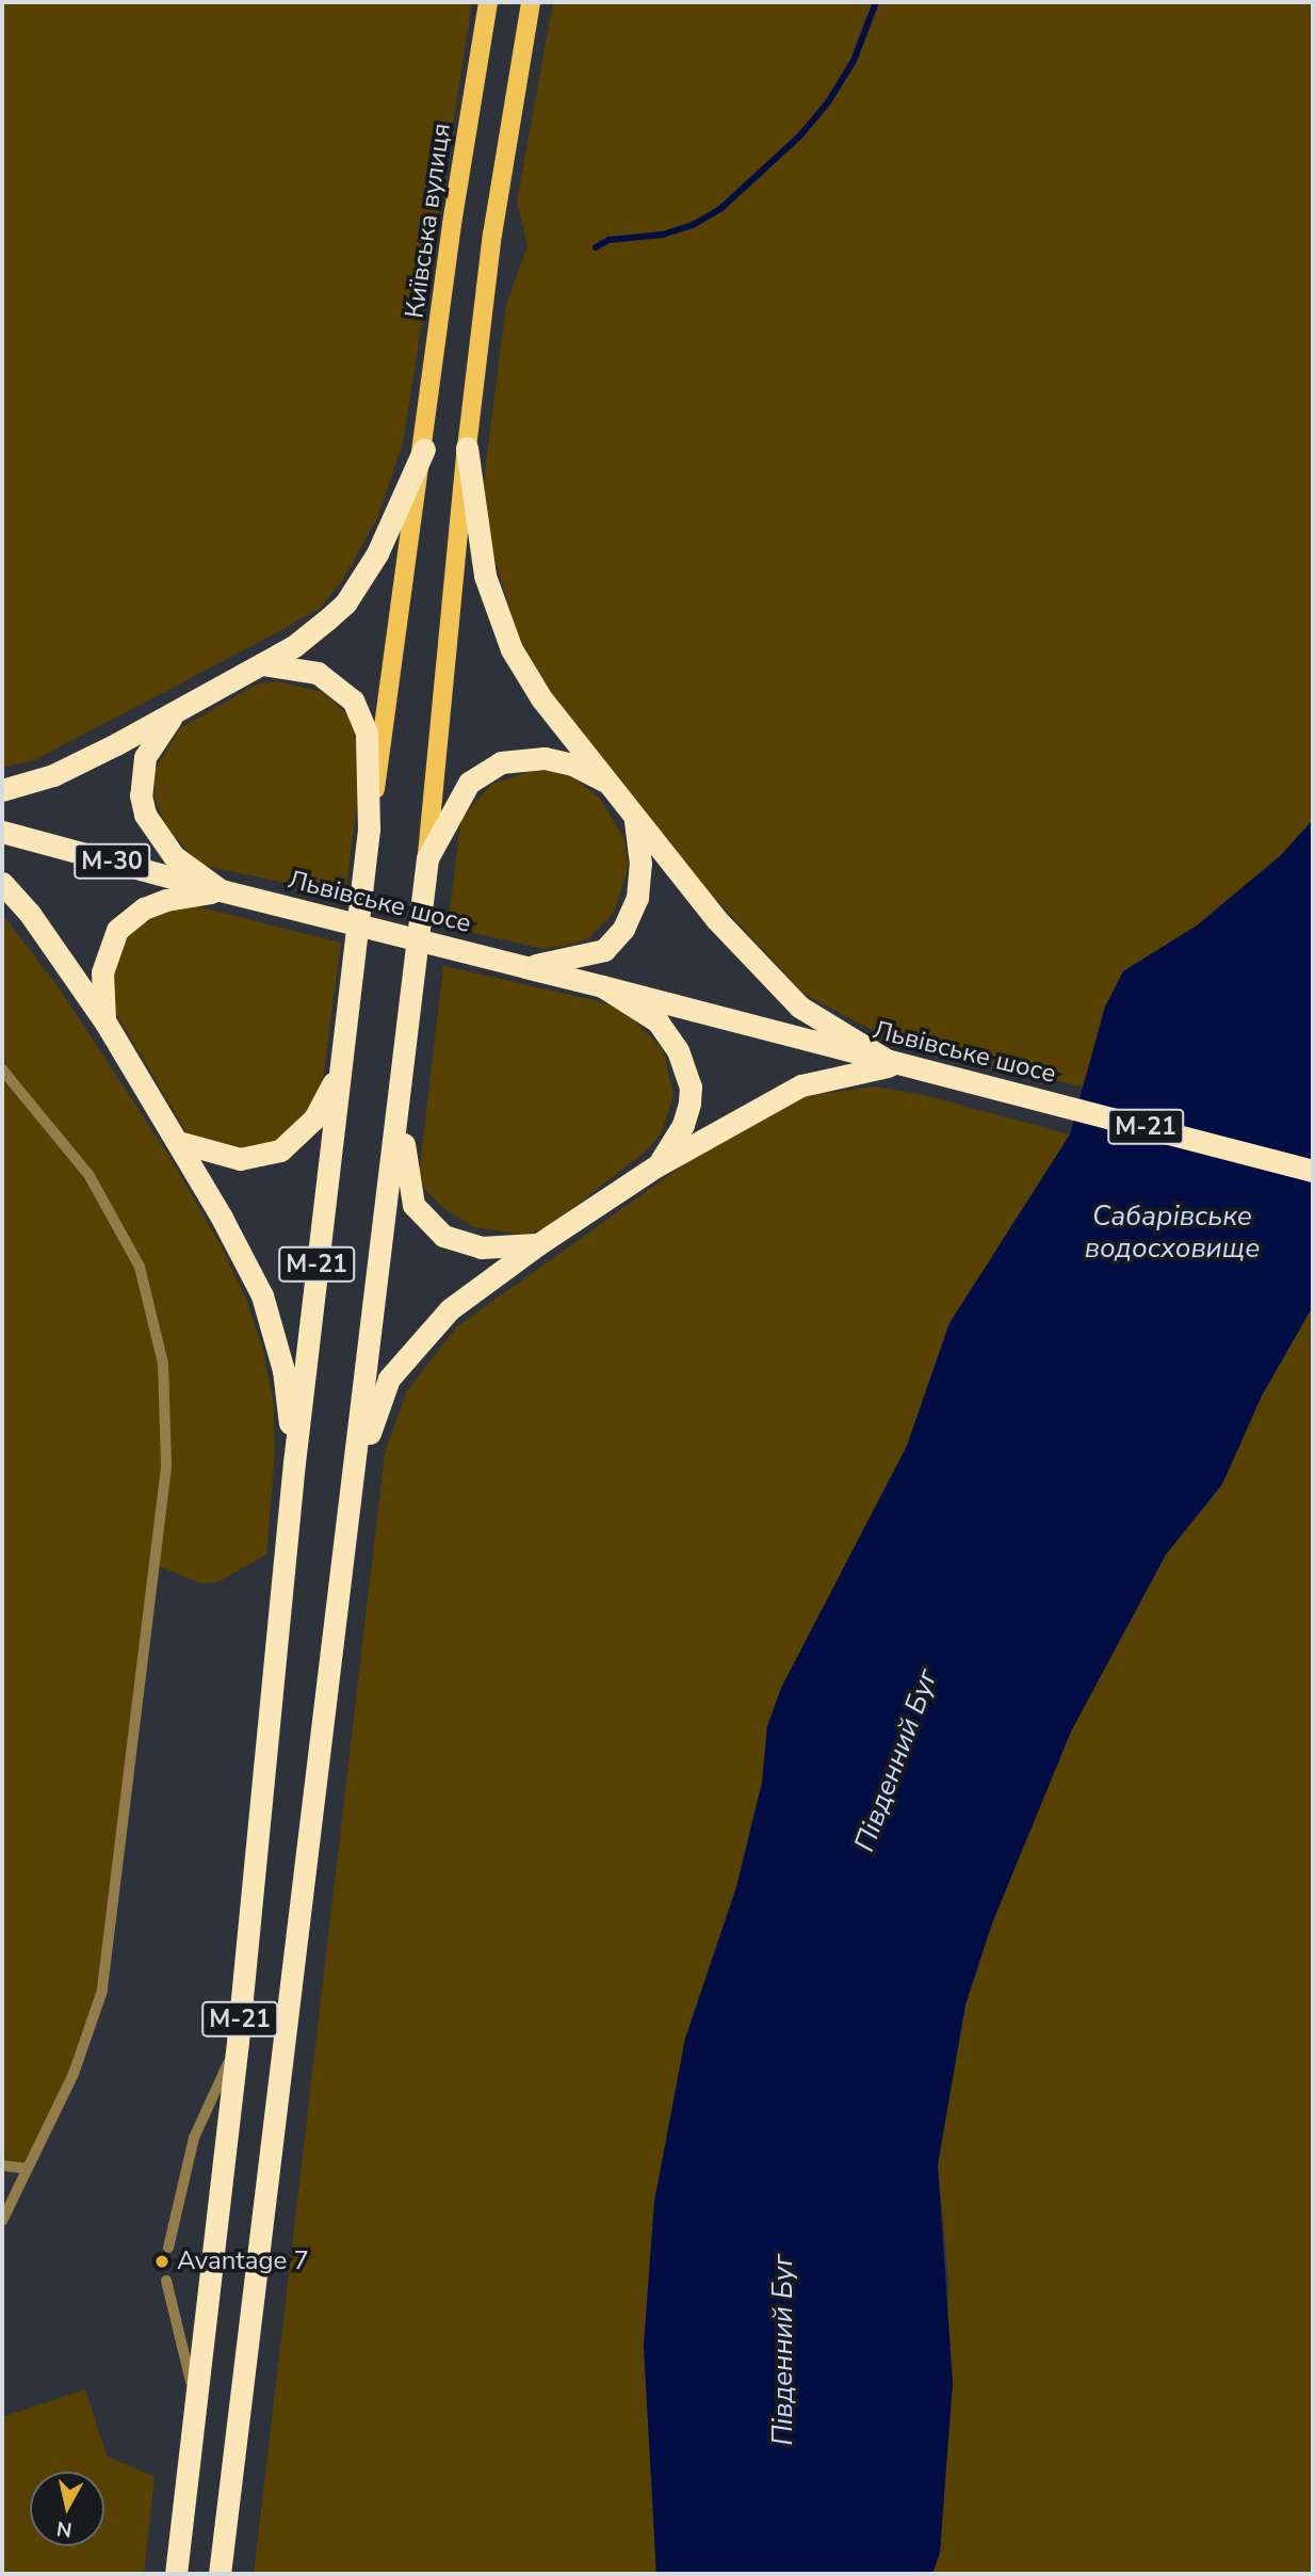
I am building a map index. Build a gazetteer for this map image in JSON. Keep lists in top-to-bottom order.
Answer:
{
  "streets": {
    "highway": ["М-30", "Львівське шосе", "М-21"],
    "main road": ["Київська вулиця"]
  },
  "crossings": [
    ["Київська вулиця", "М-21"],
    ["М-30", "Львівське шосе"],
    ["М-30", "М-21"],
    ["Львівське шосе", "М-21"]
  ],
  "water": ["Сабарівське водосховище", "Південний Буг"],
  "places": ["Avantage 7"],
  "north": "bottom"
}
